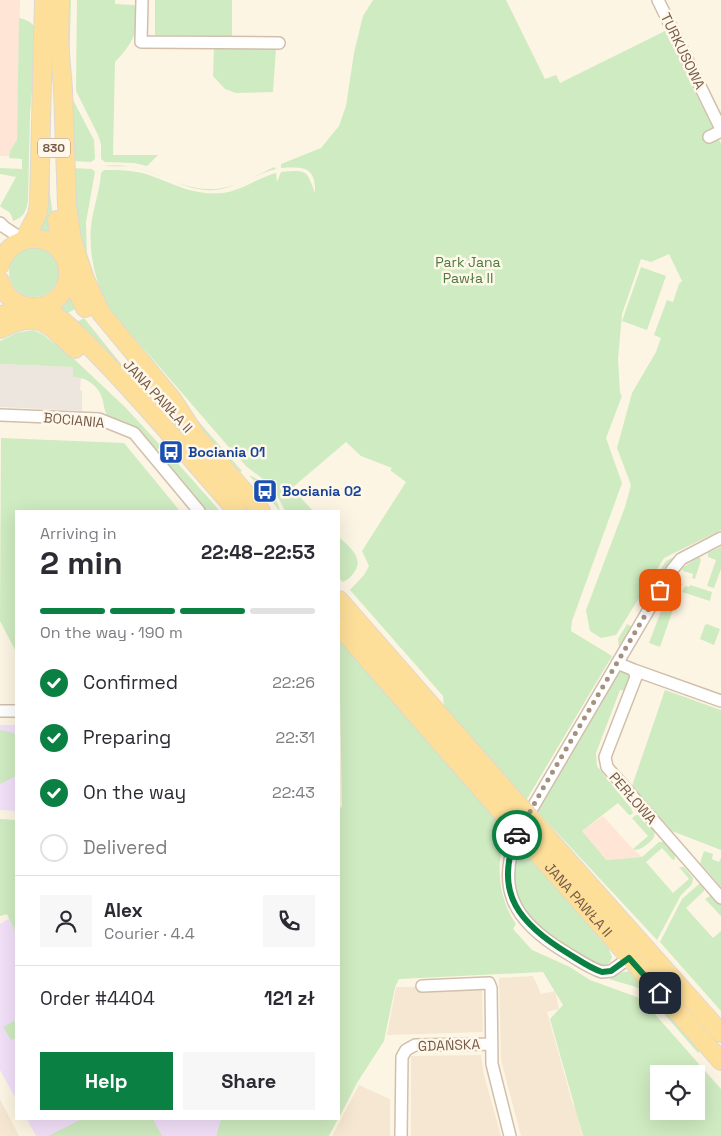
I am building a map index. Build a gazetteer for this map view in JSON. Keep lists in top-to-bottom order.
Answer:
{
  "streets": {
    "main road": ["830", "JANA PAWŁA II"],
    "street": [
      "TURKUSOWA",
      "BOCIANIA",
      "PERŁOWA",
      "GDAŃSKA"
    ]
  },
  "crossings": [
    ["830", "JANA PAWŁA II"]
  ],
  "parks": ["Park Jana Pawła II"],
  "places": {
    "bus stop": ["Bociania 01", "Bociania 02"]
  },
  "page": {
    "heading": ["2 min", "Arriving in", "22:48–22:53"],
    "panel": [
      "Alex",
      "Courier · 4.4",
      "Order #4404",
      "121 zł"
    ],
    "bar": "On the way · 190 m",
    "list": [
      ["Confirmed", "22:26"],
      ["Preparing", "22:31"],
      ["On the way", "22:43"],
      "Delivered"
    ],
    "buttons": ["Help", "Share"]
  }
}
